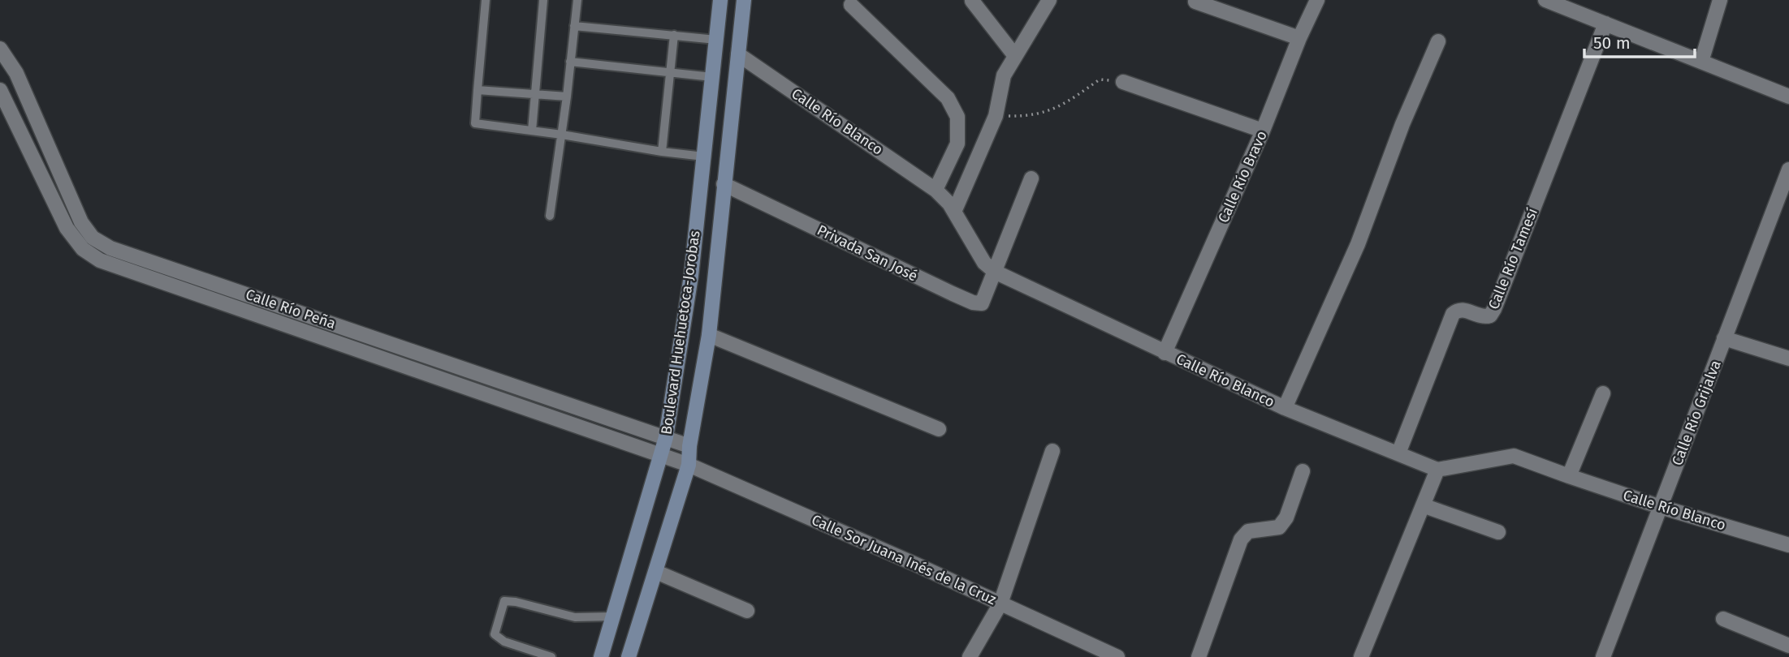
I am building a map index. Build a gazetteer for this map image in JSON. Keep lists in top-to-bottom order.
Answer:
{
  "streets": {
    "main road": ["Boulevard Huehuetoca-Jorobas"],
    "street": [
      "Calle Río Blanco",
      "Calle Río Bravo",
      "Privada San José",
      "Calle Río Tamesí",
      "Calle Río Peña",
      "Calle Río Grijalva",
      "Calle Sor Juana Inés de la Cruz"
    ]
  },
  "crossings": [
    ["Calle Río Blanco", "Calle Río Bravo"],
    ["Calle Río Blanco", "Privada San José"],
    ["Calle Río Blanco", "Calle Río Tamesí"],
    ["Calle Río Blanco", "Boulevard Huehuetoca-Jorobas"],
    ["Calle Río Blanco", "Calle Río Grijalva"],
    ["Privada San José", "Boulevard Huehuetoca-Jorobas"],
    ["Calle Río Peña", "Boulevard Huehuetoca-Jorobas"],
    ["Calle Río Peña", "Calle Sor Juana Inés de la Cruz"],
    ["Boulevard Huehuetoca-Jorobas", "Calle Sor Juana Inés de la Cruz"]
  ],
  "scale_bar": "50 m"
}
